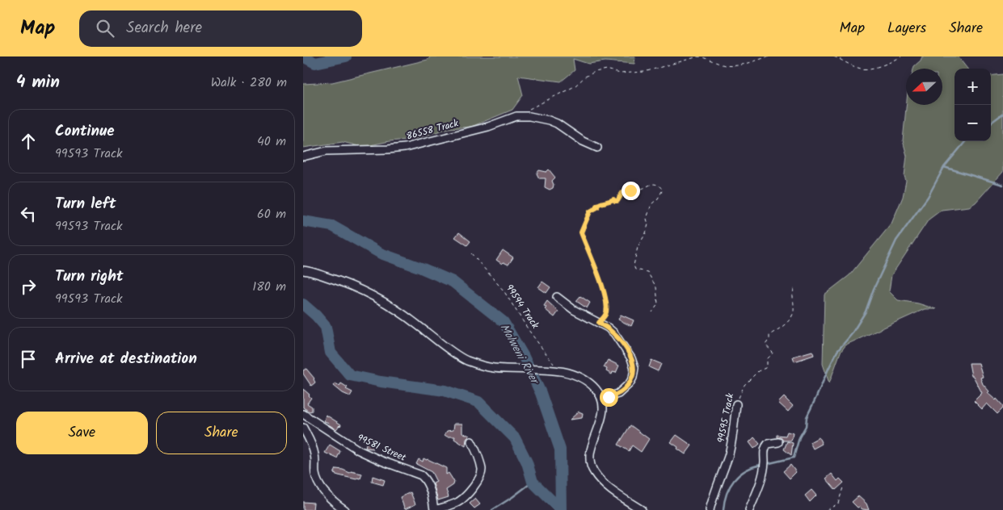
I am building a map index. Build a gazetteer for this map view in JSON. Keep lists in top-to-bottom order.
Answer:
{
  "streets": {
    "street": ["86558 Track", "99595 Track", "99581 Street"],
    "path": ["99594 Track"]
  },
  "water": ["Molweni River"],
  "north": "left",
  "page": {
    "header": "Map",
    "search": "Search here",
    "nav": ["Map", "Layers", "Share"],
    "heading": ["4 min", "Walk · 280 m"],
    "map_buttons": ["+", "−"],
    "list": [
      ["Continue", "99593 Track", "40 m"],
      ["Turn left", "99593 Track", "60 m"],
      ["Turn right", "99593 Track", "180 m"],
      "Arrive at destination"
    ],
    "buttons": ["Save", "Share"]
  }
}
